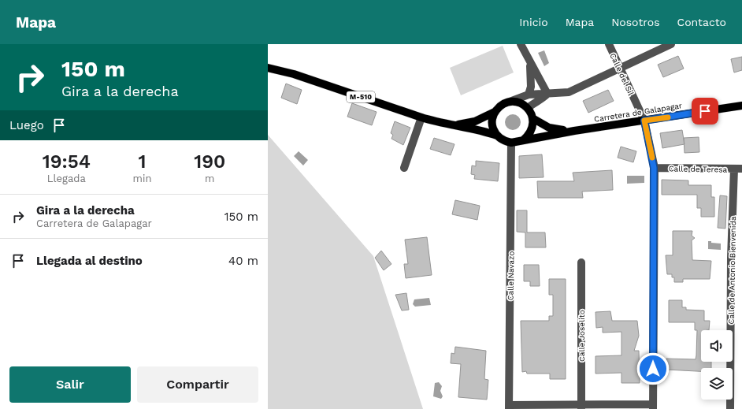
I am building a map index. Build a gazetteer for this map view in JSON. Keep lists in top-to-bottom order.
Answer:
{
  "streets": {
    "main road": ["M-510", "Carretera de Galapagar"],
    "street": [
      "Calle del Sil",
      "Calle de Teresa",
      "Calle de Antonio Bienvenida",
      "Calle Navazo",
      "Calle Joselito"
    ]
  },
  "crossings": [
    ["Calle del Sil", "Carretera de Galapagar"],
    ["Calle del Sil", "Calle de Teresa"],
    ["M-510", "Calle Navazo"],
    ["Calle de Teresa", "Calle de Antonio Bienvenida"]
  ],
  "page": {
    "header": "Mapa",
    "nav": [
      "Inicio",
      "Mapa",
      "Nosotros",
      "Contacto"
    ],
    "turn": ["150 m", "Gira a la derecha"],
    "then": "Luego",
    "eta": [
      "19:54",
      "Llegada",
      "1",
      "min",
      "190",
      "m"
    ],
    "list": [
      {
        "name": "Gira a la derecha",
        "note": "Carretera de Galapagar",
        "value": "150 m"
      },
      {
        "name": "Llegada al destino",
        "value": "40 m"
      }
    ],
    "buttons": ["Salir", "Compartir"]
  }
}
